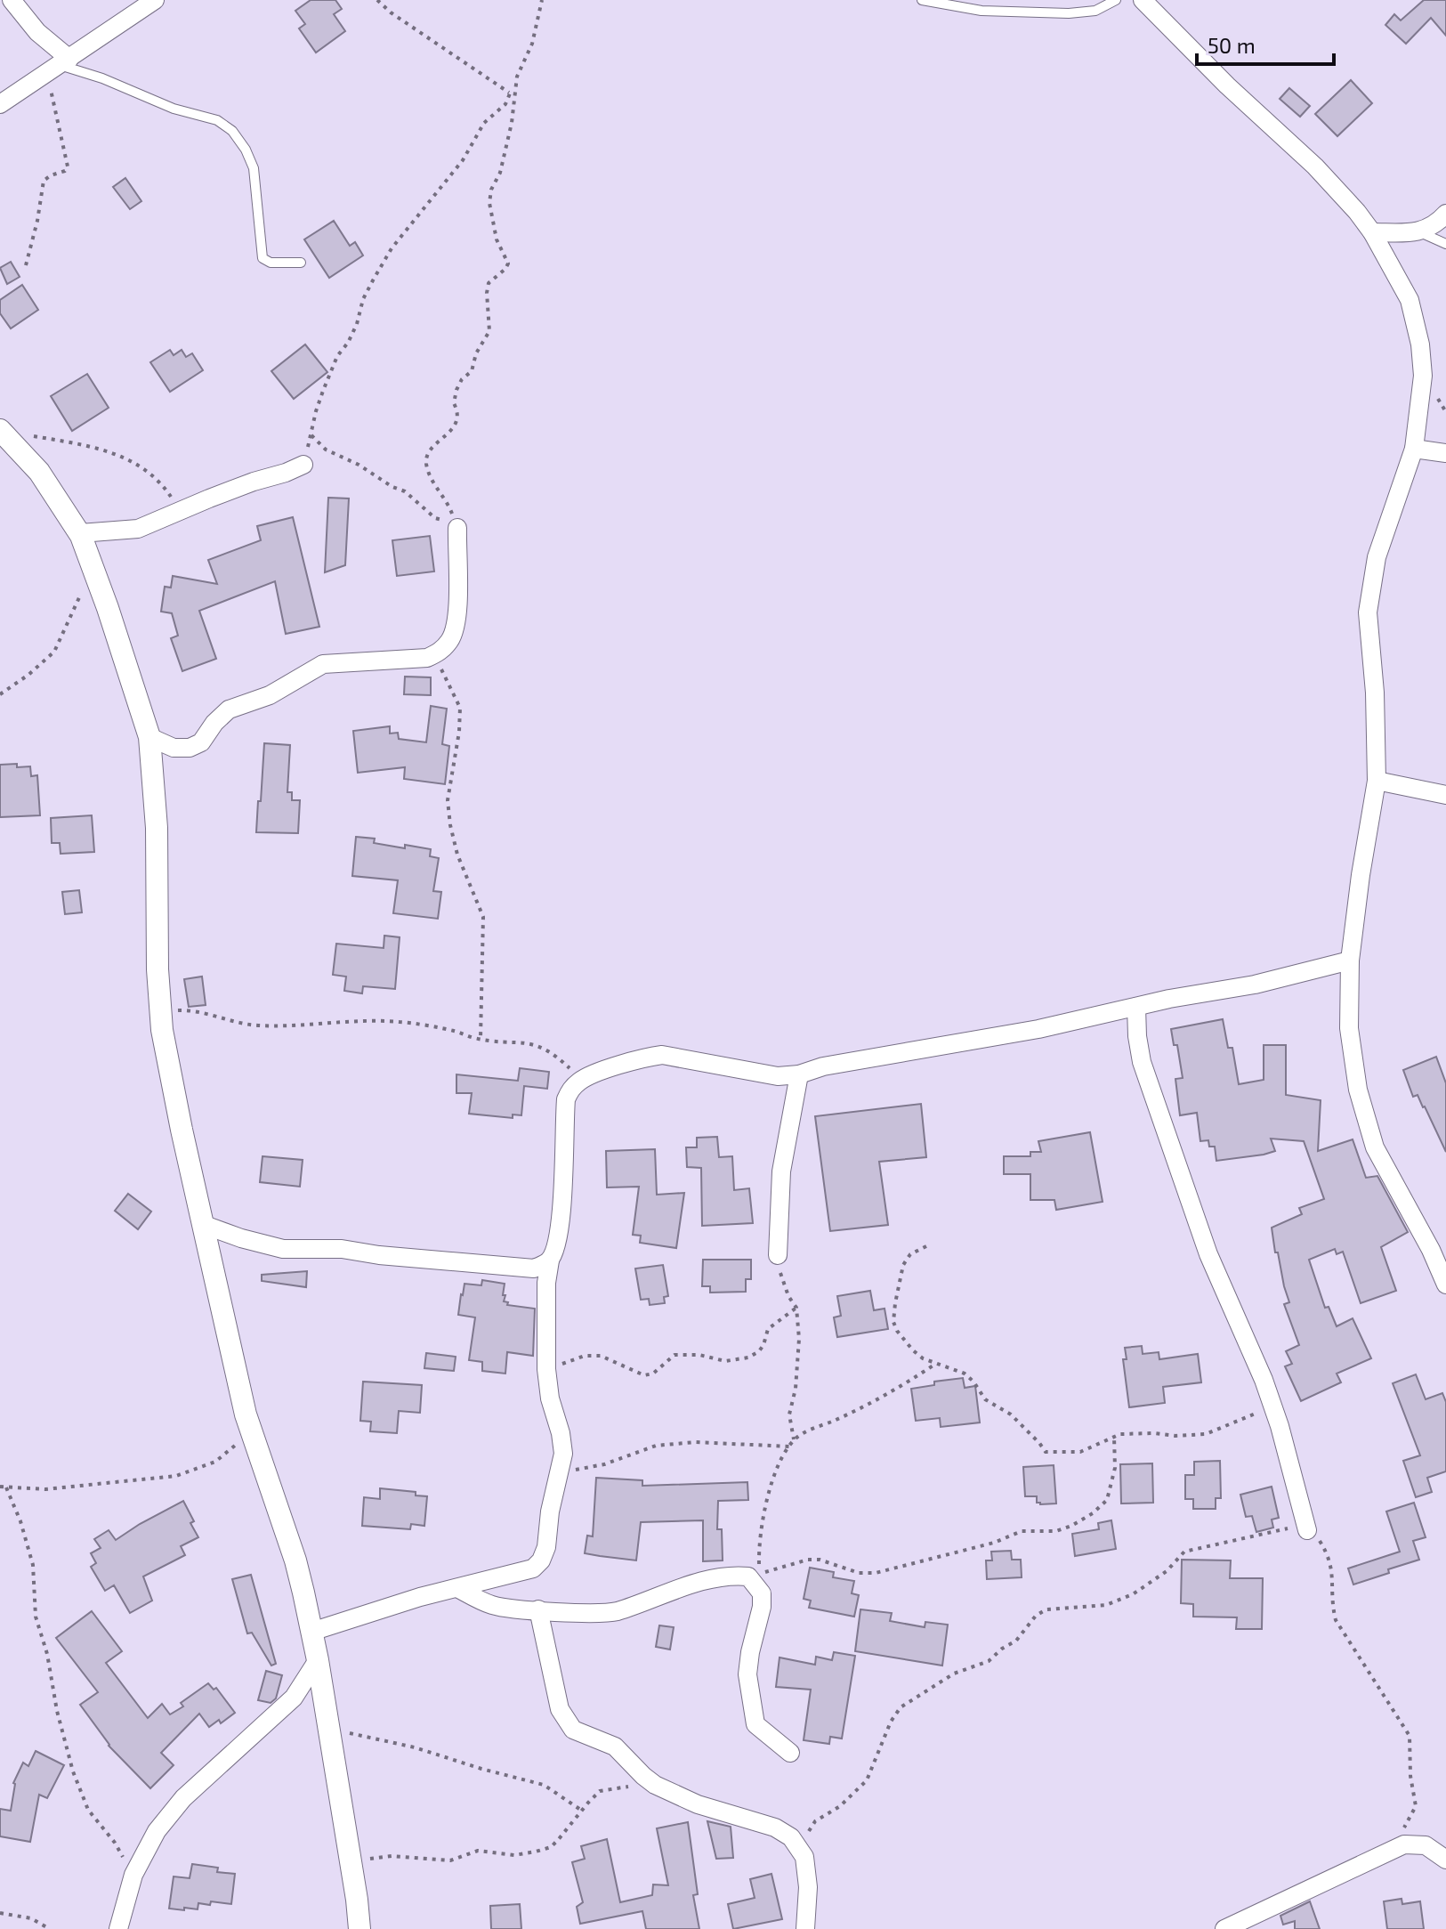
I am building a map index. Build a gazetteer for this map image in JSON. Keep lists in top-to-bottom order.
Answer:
{
  "scale_bar": "50 m"
}
